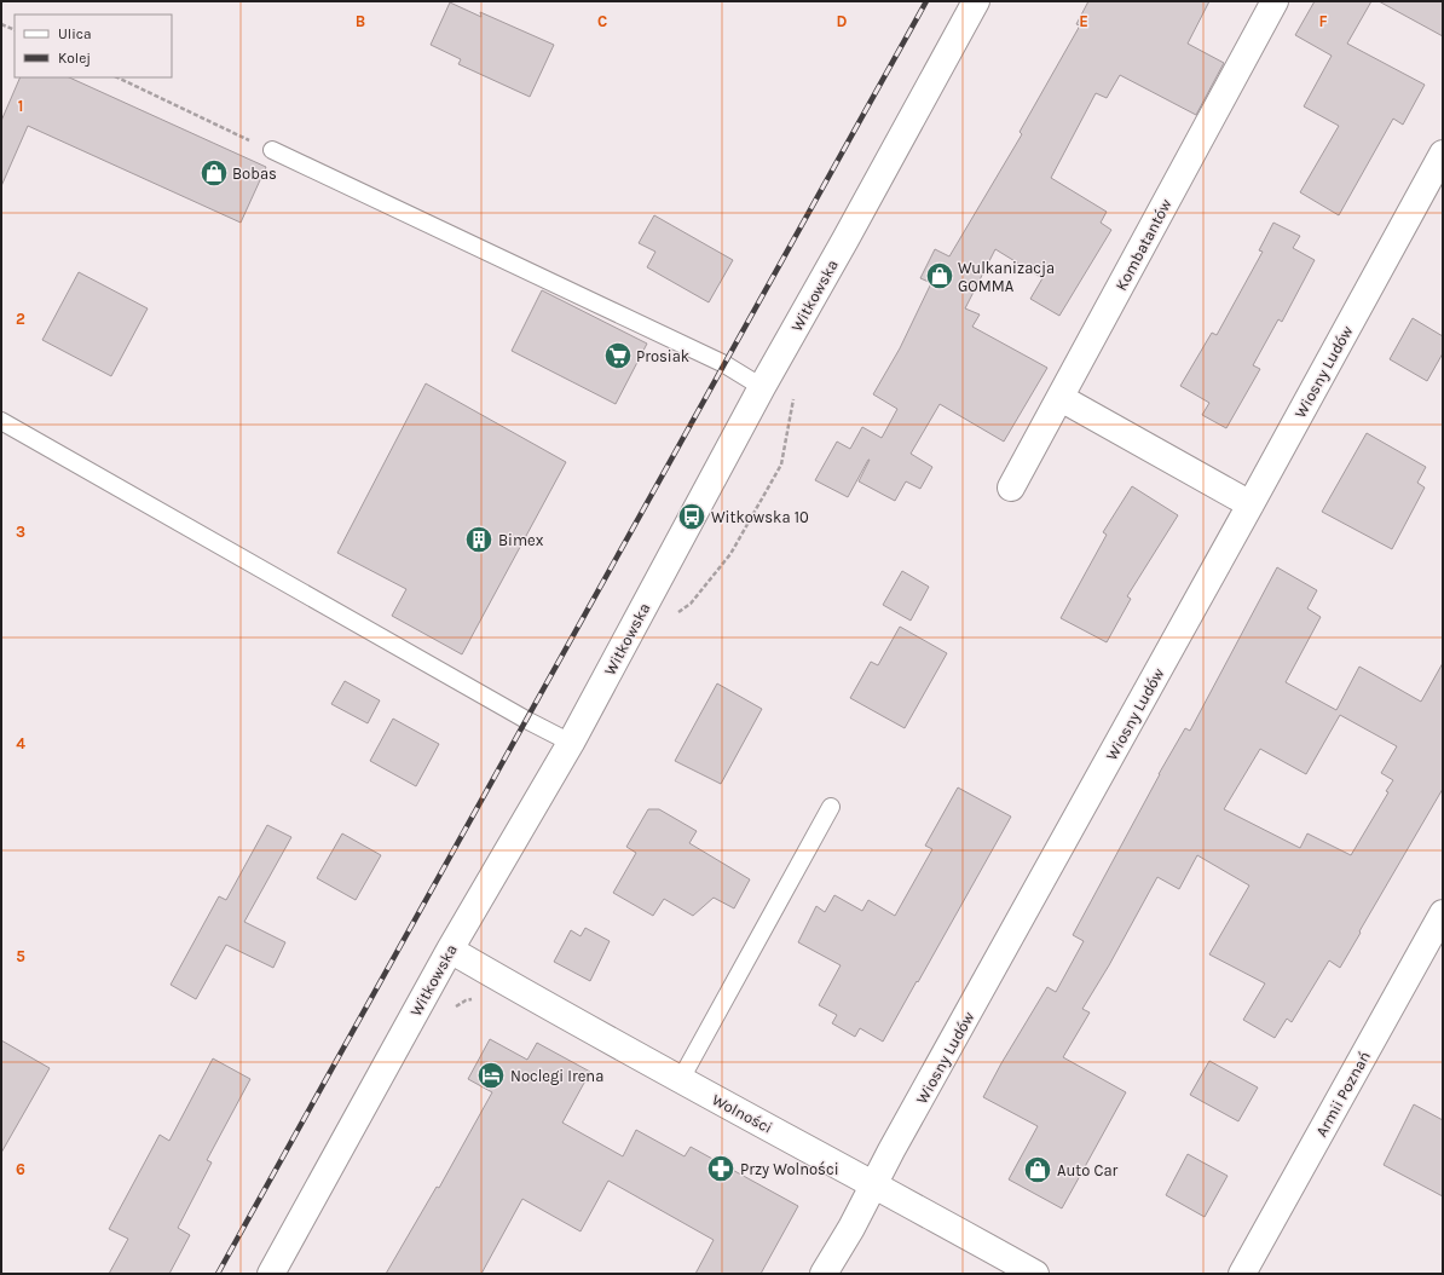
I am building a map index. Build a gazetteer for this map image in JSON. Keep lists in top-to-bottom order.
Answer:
{
  "streets": {
    "street": [
      "Kombatantów",
      "Witkowska",
      "Wiosny Ludów",
      "Armii Poznań",
      "Wolności"
    ]
  },
  "crossings": [
    ["Witkowska", "Wolności"],
    ["Wiosny Ludów", "Wolności"]
  ],
  "places": {
    "shop": ["Bobas", "Wulkanizacja GOMMA", "Auto Car"],
    "supermarket": ["Prosiak"],
    "bus stop": ["Witkowska 10"],
    "building": ["Bimex"],
    "hotel": ["Noclegi Irena"],
    "pharmacy": ["Przy Wolności"]
  },
  "legend": ["Ulica", "Kolej"],
  "grid": {
    "columns": [
      "B",
      "C",
      "D",
      "E",
      "F"
    ],
    "rows": [
      "1",
      "2",
      "3",
      "4",
      "5",
      "6"
    ]
  }
}
